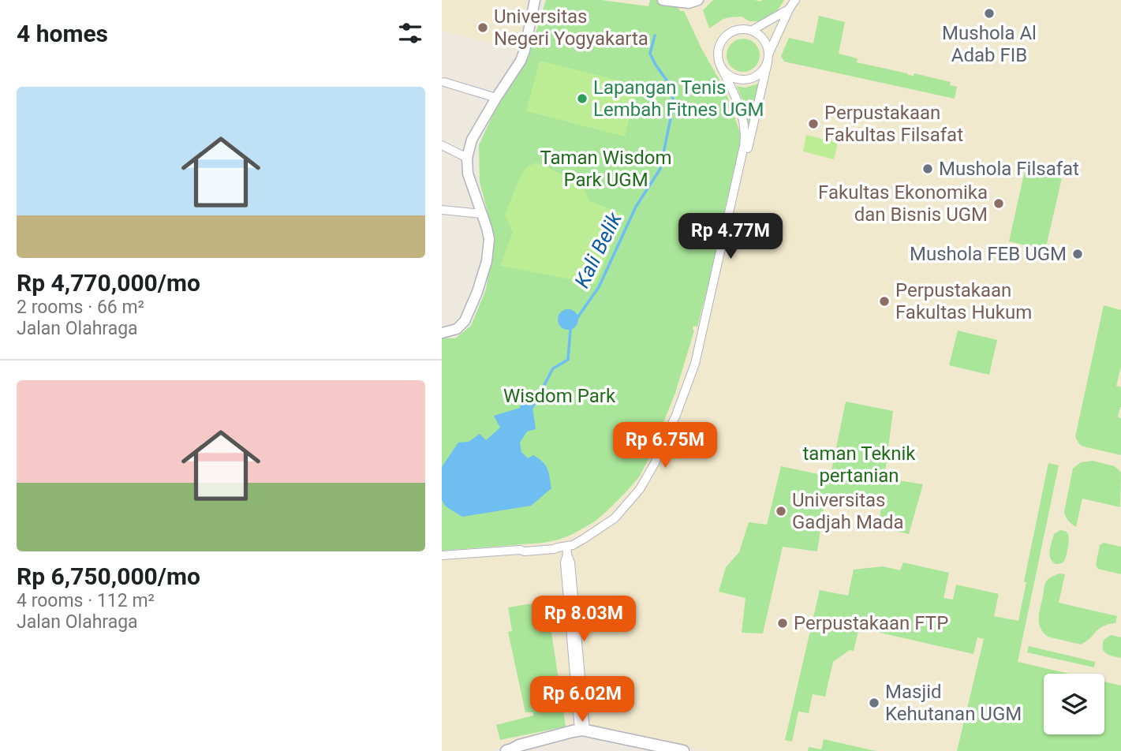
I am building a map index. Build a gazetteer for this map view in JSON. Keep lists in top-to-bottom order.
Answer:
{
  "water": ["Kali Belik"],
  "parks": ["Taman Wisdom Park UGM", "Wisdom Park", "taman Teknik pertanian"],
  "places": [
    "Mushola Al Adab FIB",
    "Universitas Negeri Yogyakarta",
    "Lapangan Tenis Lembah Fitnes UGM",
    "Perpustakaan Fakultas Filsafat",
    "Mushola Filsafat",
    "Fakultas Ekonomika dan Bisnis UGM",
    "Mushola FEB UGM",
    "Perpustakaan Fakultas Hukum",
    "Universitas Gadjah Mada",
    "Perpustakaan FTP",
    "Masjid Kehutanan UGM"
  ],
  "page": {
    "heading": "4 homes",
    "list": [
      {
        "name": "Rp 4,770,000/mo",
        "note": "2 rooms · 66 m² · Jalan Olahraga"
      },
      {
        "name": "Rp 6,750,000/mo",
        "note": "4 rooms · 112 m² · Jalan Olahraga"
      }
    ],
    "price": [
      "Rp 4.77M",
      "Rp 6.75M",
      "Rp 8.03M",
      "Rp 6.02M"
    ]
  }
}
